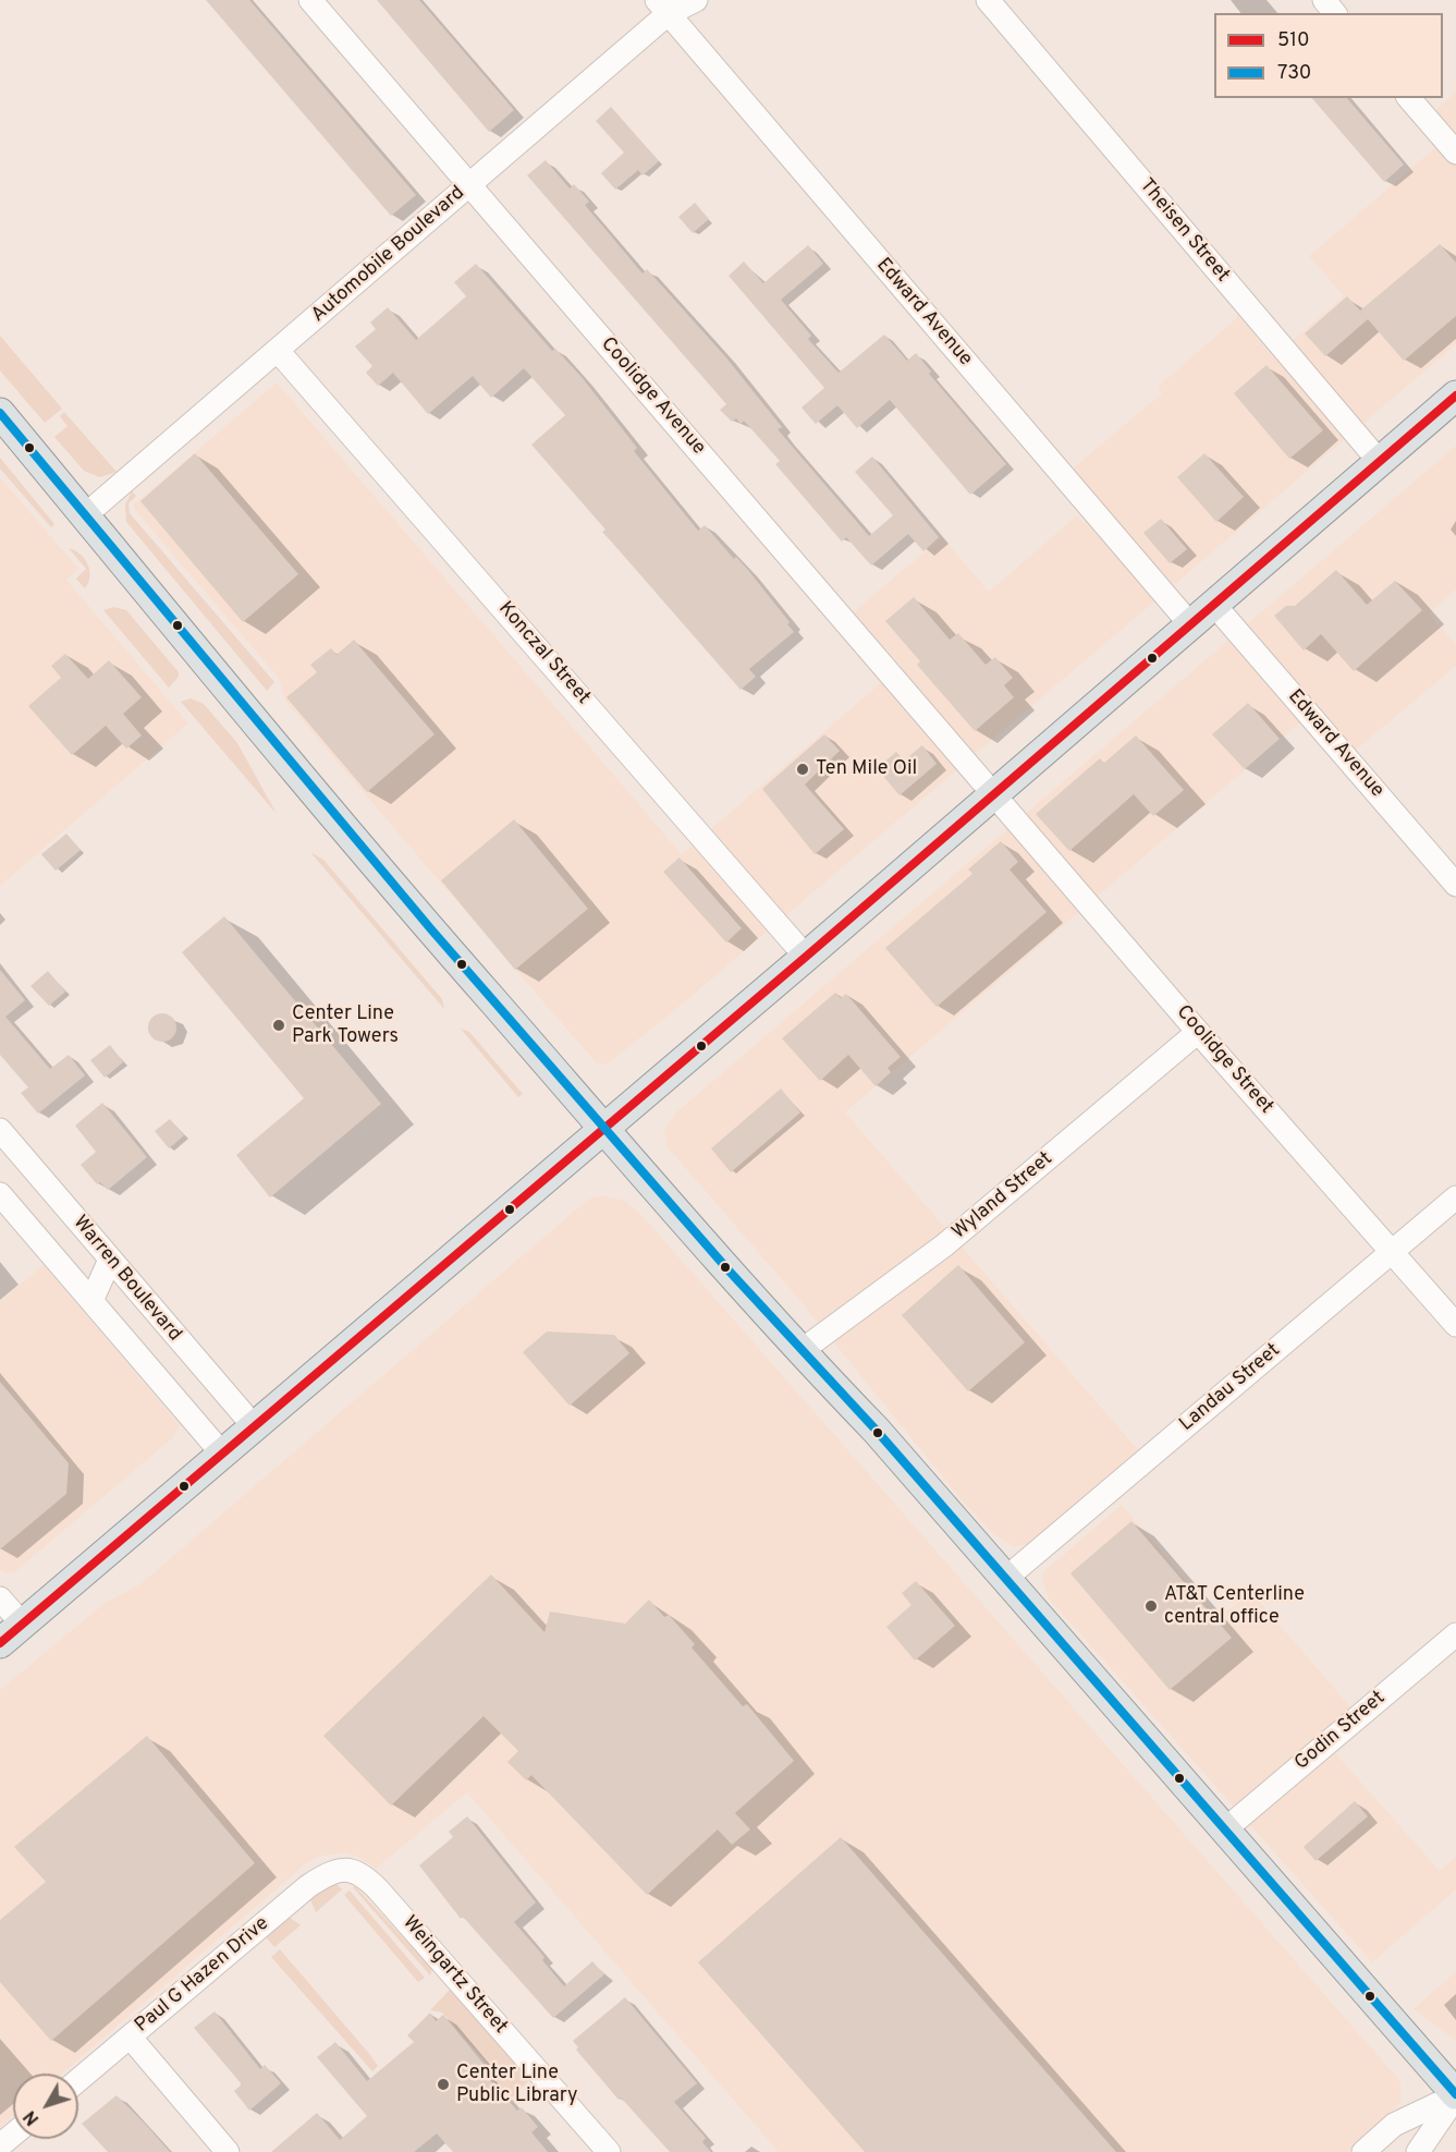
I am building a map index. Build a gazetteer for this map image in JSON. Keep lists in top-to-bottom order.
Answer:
{
  "streets": {
    "street": [
      "Theisen Street",
      "Automobile Boulevard",
      "Edward Avenue",
      "Coolidge Avenue",
      "Konczal Street",
      "Coolidge Street",
      "Wyland Street",
      "Warren Boulevard",
      "Landau Street",
      "Godin Street",
      "Paul G Hazen Drive",
      "Weingartz Street"
    ]
  },
  "crossings": [
    ["Automobile Boulevard", "Edward Avenue"],
    ["Automobile Boulevard", "Coolidge Avenue"],
    ["Automobile Boulevard", "Konczal Street"],
    ["Coolidge Avenue", "Coolidge Street"],
    ["Coolidge Street", "Wyland Street"],
    ["Coolidge Street", "Landau Street"],
    ["Paul G Hazen Drive", "Weingartz Street"]
  ],
  "places": [
    "Ten Mile Oil",
    "Center Line Park Towers",
    "AT&T Centerline central office",
    "Center Line Public Library"
  ],
  "lines": ["transit line 510", "transit line 730"],
  "legend": ["510", "730"],
  "north": "bottom left"
}
